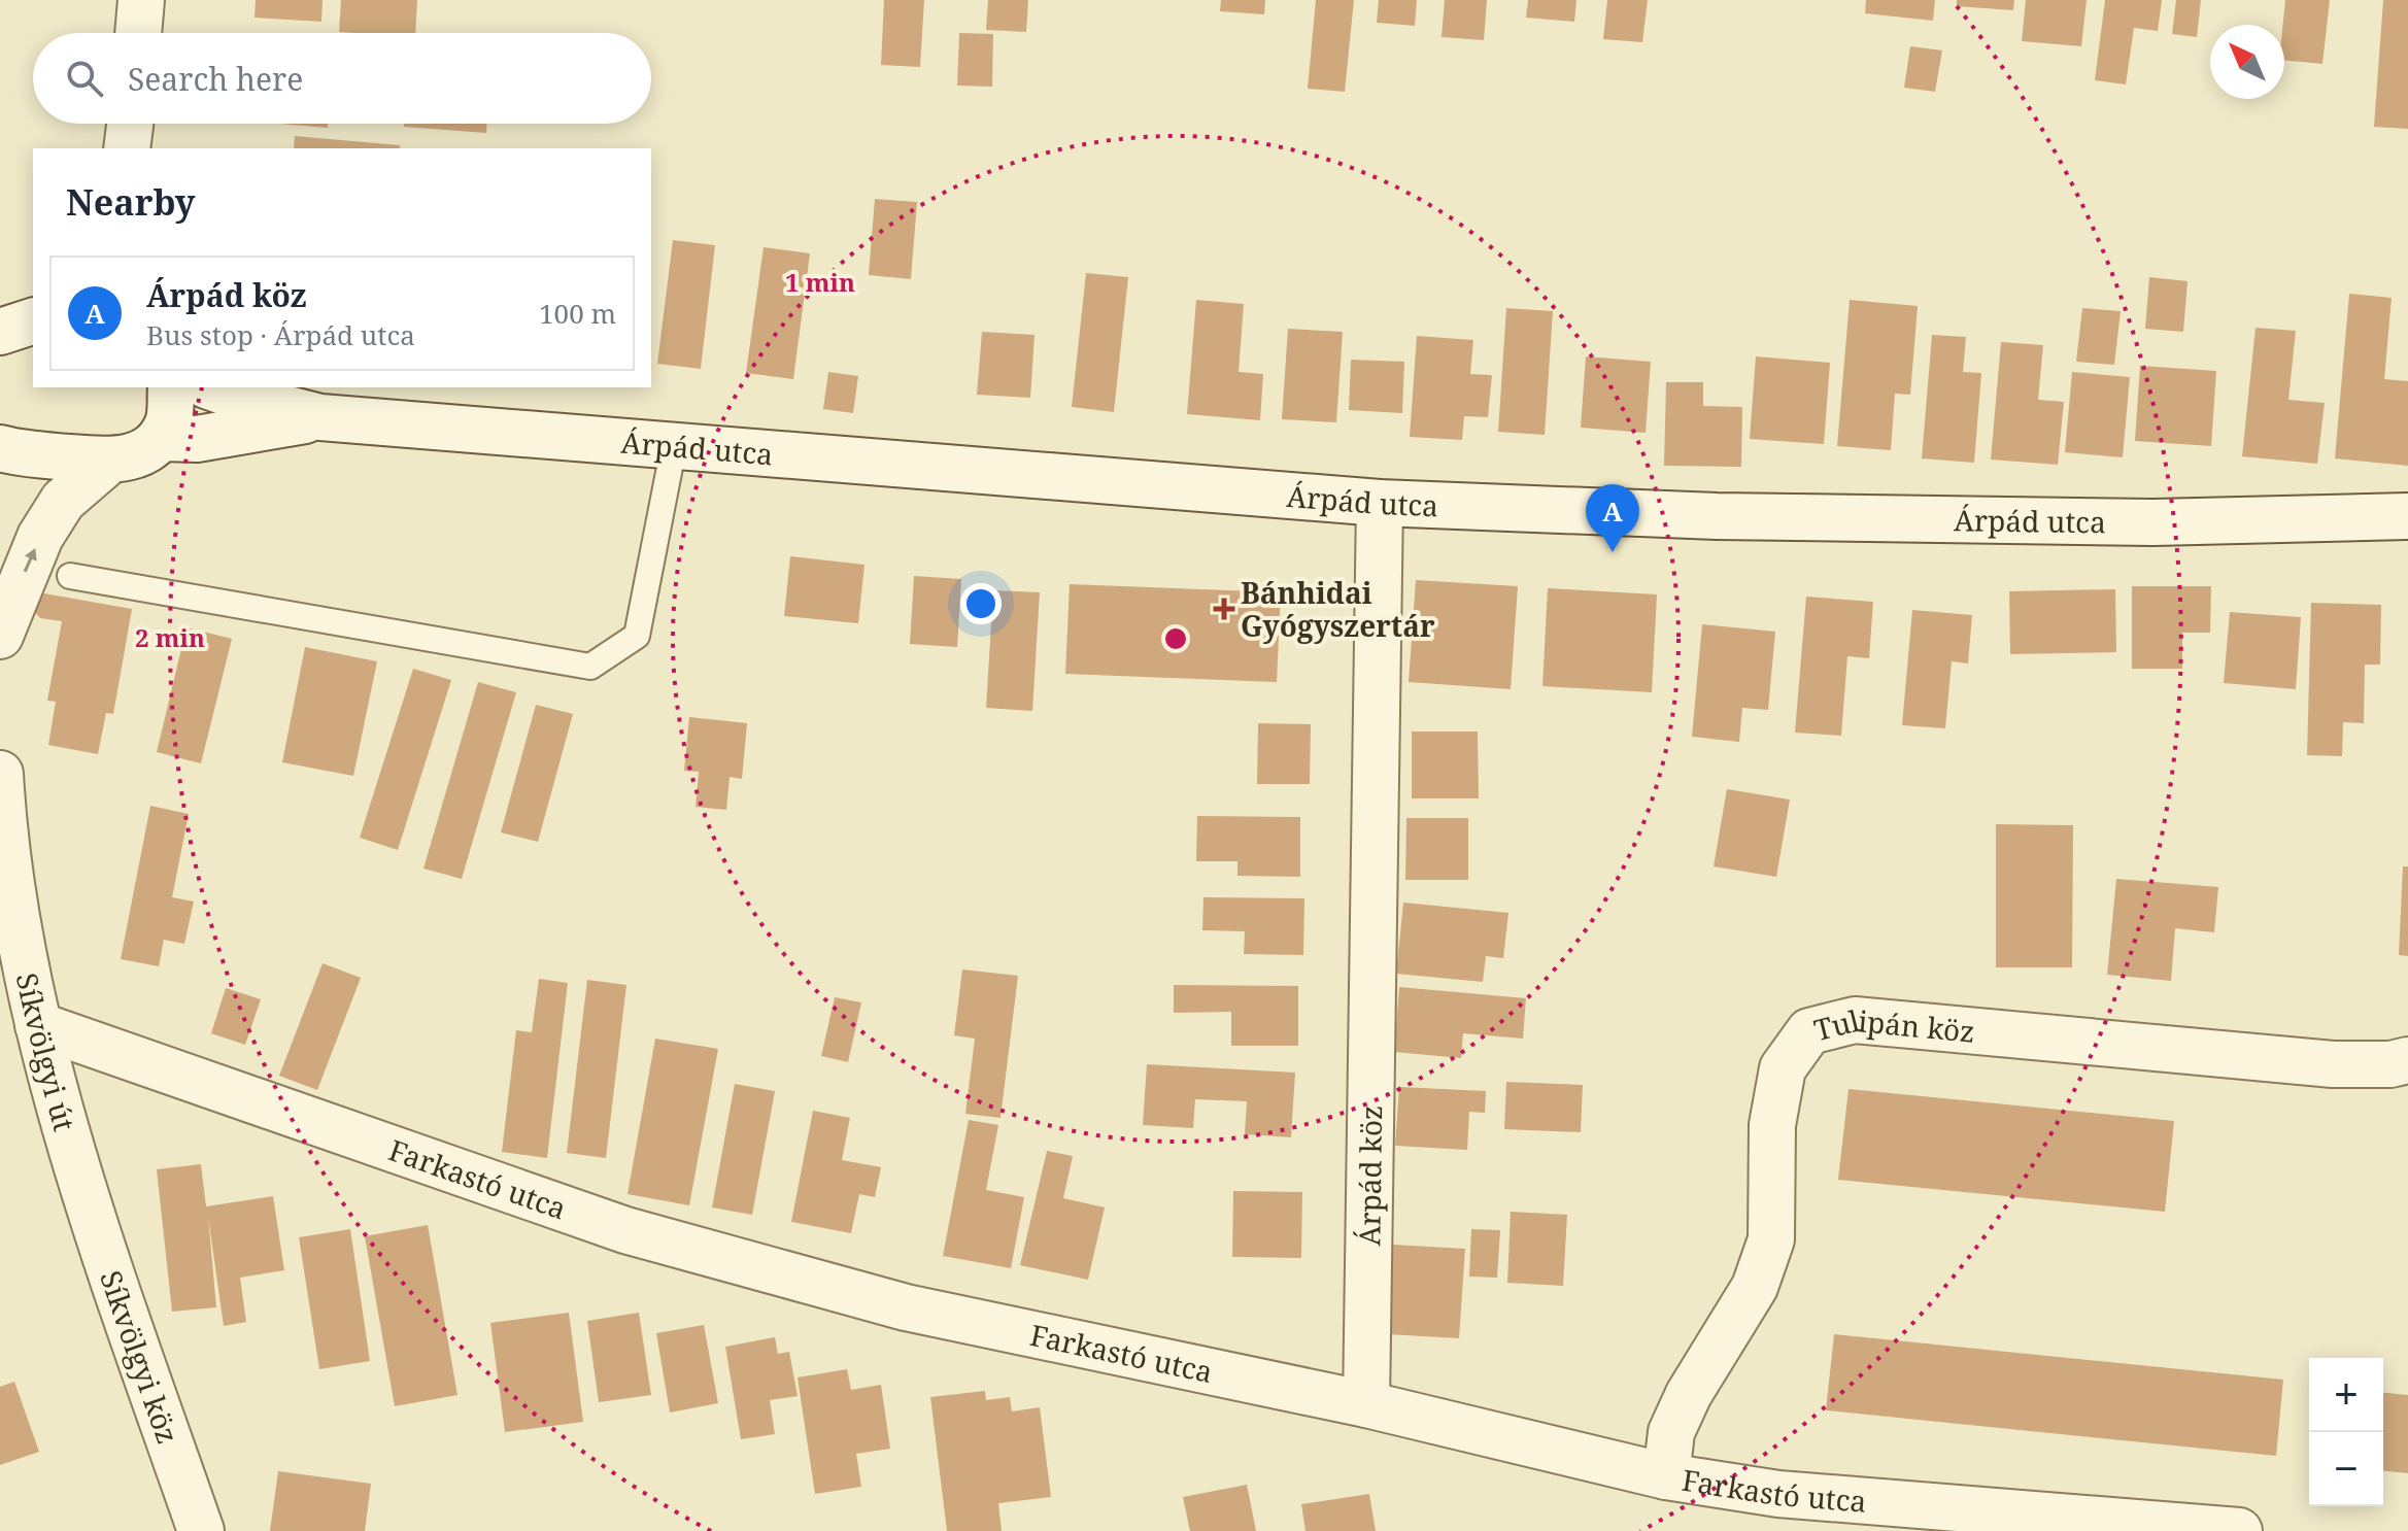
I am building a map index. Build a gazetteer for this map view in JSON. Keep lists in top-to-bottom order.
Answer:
{
  "streets": {
    "street": [
      "Árpád utca",
      "Tulipán köz",
      "Síkvölgyi út",
      "Árpád köz",
      "Farkastó utca",
      "Síkvölgyi köz"
    ]
  },
  "crossings": [
    ["Árpád utca", "Árpád köz"],
    ["Tulipán köz", "Farkastó utca"],
    ["Síkvölgyi út", "Farkastó utca"],
    ["Síkvölgyi út", "Síkvölgyi köz"],
    ["Árpád köz", "Farkastó utca"]
  ],
  "places": {
    "health": ["Bánhidai Gyógyszertár"]
  },
  "north": "top left",
  "page": {
    "search": "Search here",
    "heading": "Nearby",
    "list": [
      {
        "mark": "A",
        "name": "Árpád köz",
        "note": "Bus stop · Árpád utca",
        "value": "100 m"
      }
    ],
    "pins": "A",
    "map_buttons": ["+", "−"]
  },
  "rings": ["1 min", "2 min"]
}
